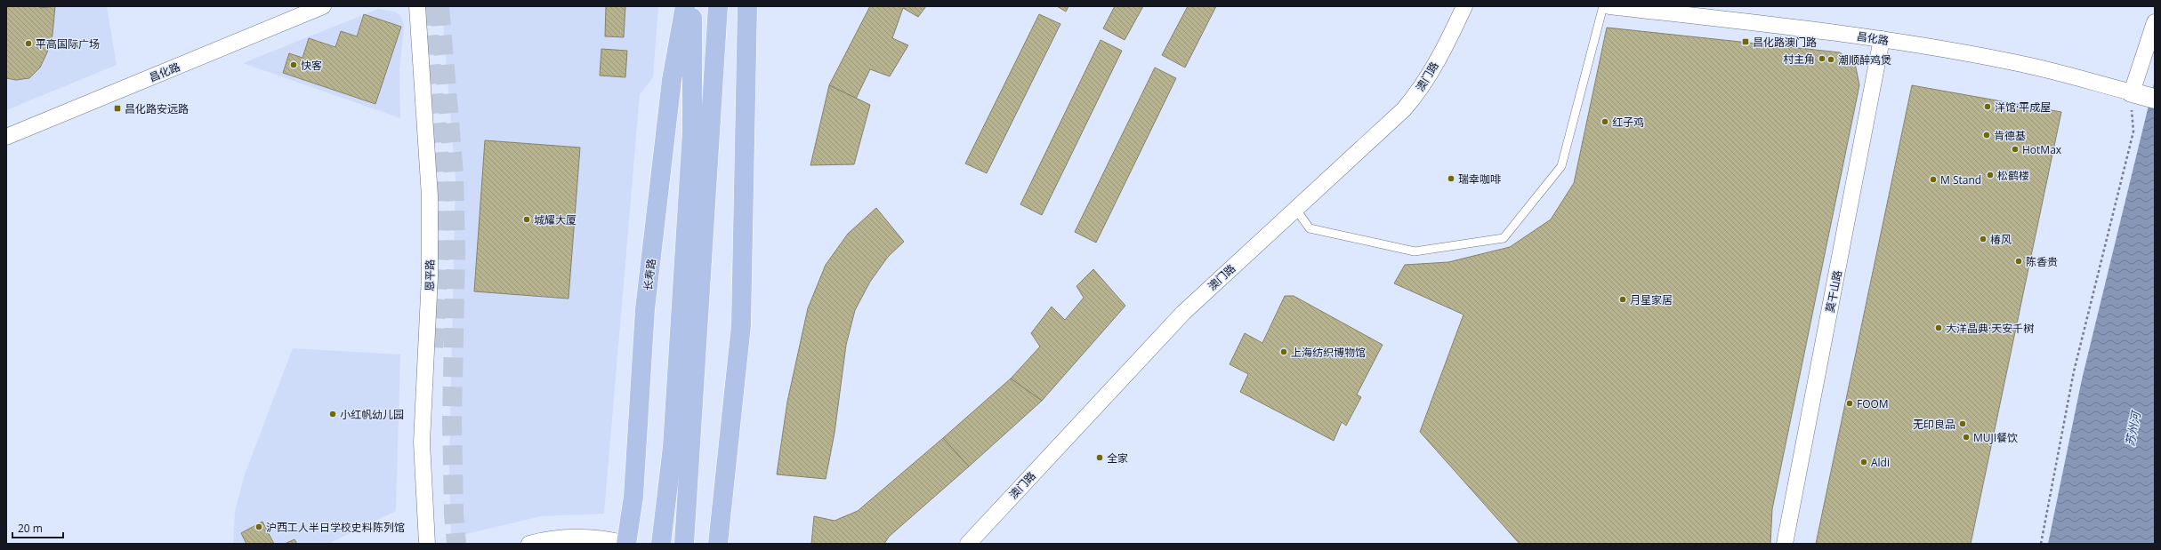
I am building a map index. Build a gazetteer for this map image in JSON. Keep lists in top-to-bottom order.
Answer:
{
  "streets": {
    "main road": ["长寿路"],
    "street": [
      "昌化路",
      "澳门路",
      "恩平路",
      "莫干山路"
    ]
  },
  "crossings": [
    ["昌化路", "莫干山路"]
  ],
  "water": ["苏州河"],
  "places": {
    "transit": ["昌化路澳门路", "昌化路安远路"],
    "other": [
      "平高国际广场",
      "村主角",
      "潮顺醉鸡煲",
      "快客",
      "洋馆·平成屋",
      "红子鸡",
      "肯德基",
      "HotMax",
      "松鹤楼",
      "瑞幸咖啡",
      "M Stand",
      "城耀大厦",
      "椿风",
      "陈香贵",
      "月星家居",
      "大洋晶典·天安千树",
      "上海纺织博物馆",
      "FOOM",
      "小红帆幼儿园",
      "无印良品",
      "MUJI餐饮",
      "全家",
      "Aldi",
      "沪西工人半日学校史料陈列馆"
    ]
  },
  "scale_bar": "20 m"
}
